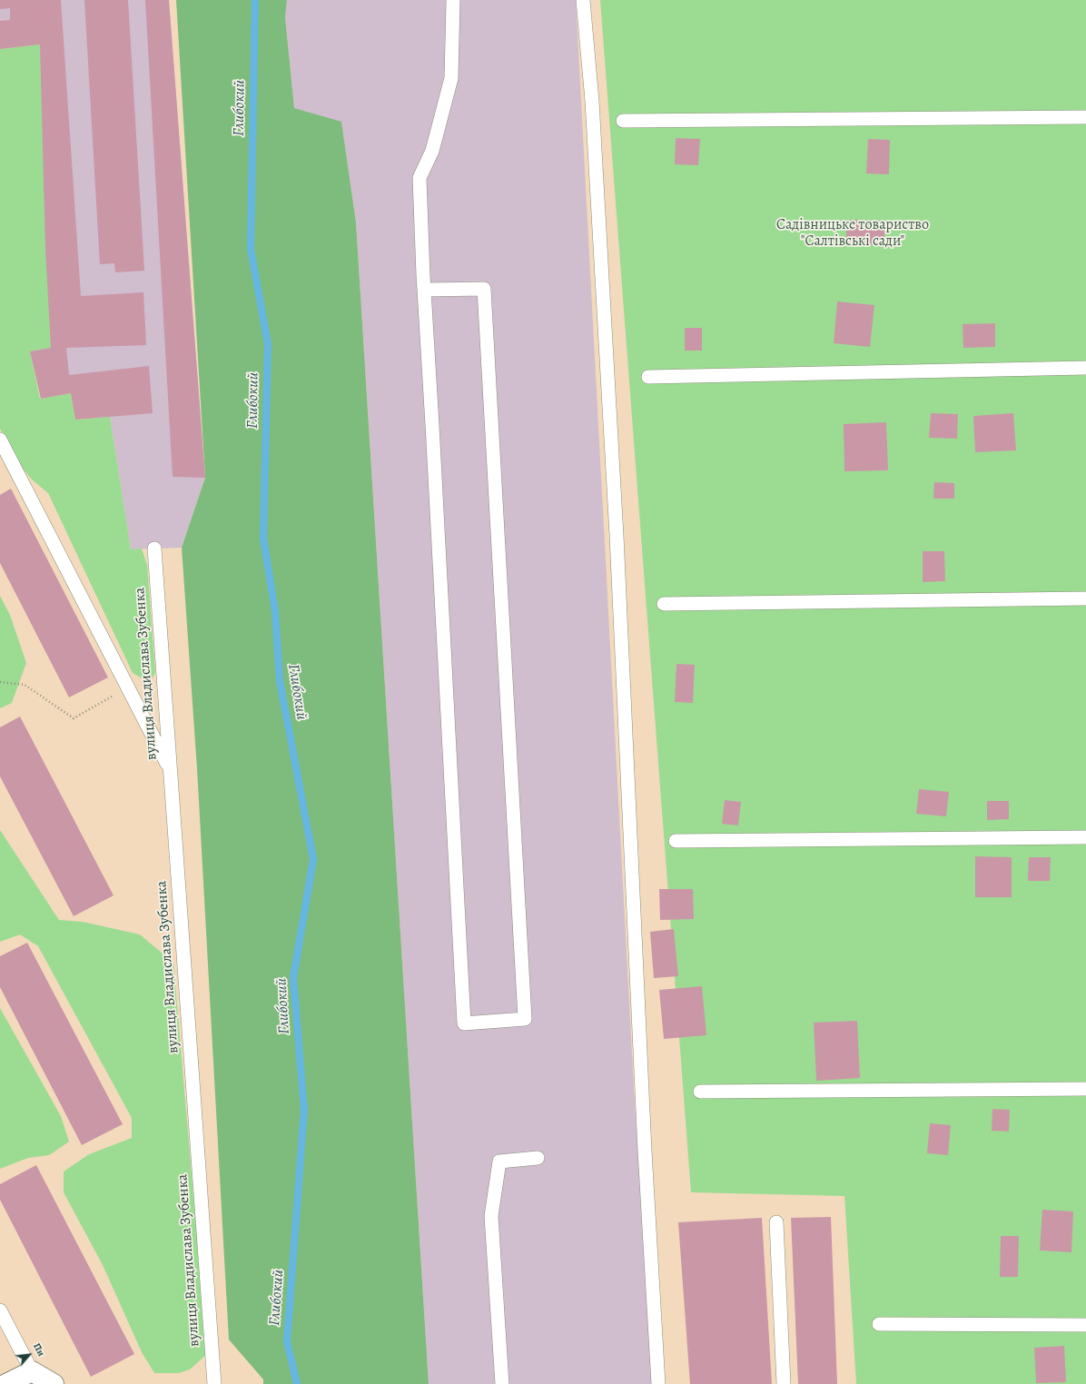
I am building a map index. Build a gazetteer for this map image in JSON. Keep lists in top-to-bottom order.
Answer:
{
  "streets": {
    "lane": ["вулиця Владислава Зубенка"]
  },
  "water": ["Глибокий"],
  "parks": ["Садівницьке товариство \"Салтівські сади\""],
  "north": "top right"
}
